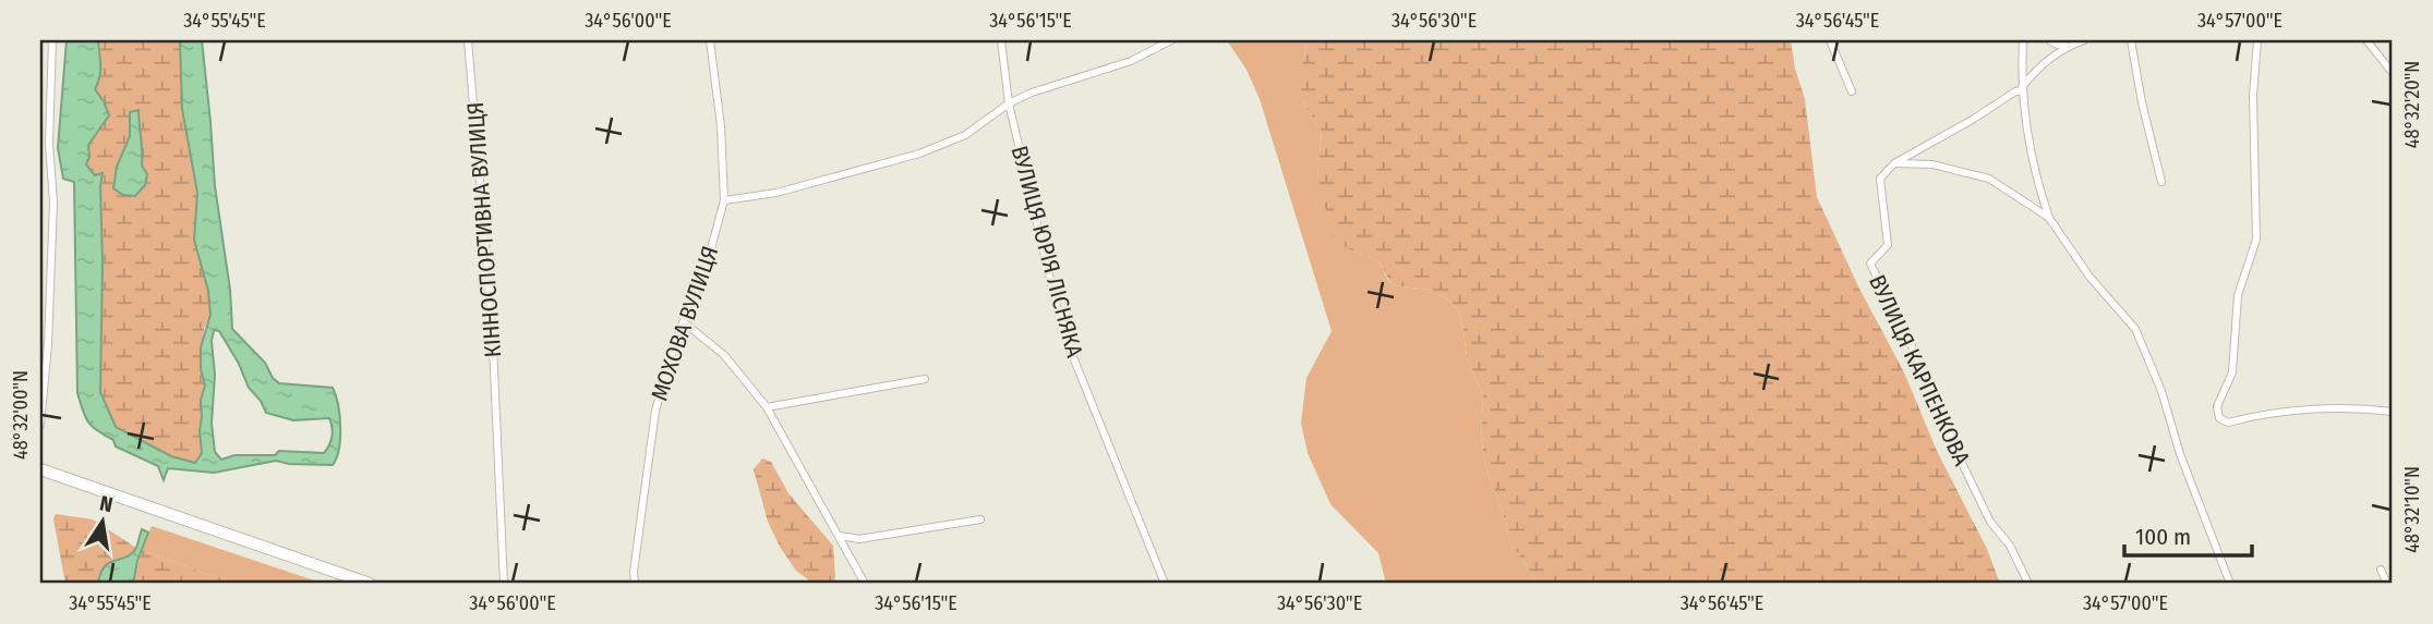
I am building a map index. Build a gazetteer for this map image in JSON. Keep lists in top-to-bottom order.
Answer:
{
  "streets": {
    "street": [
      "КІННОСПОРТИВНА ВУЛИЦЯ",
      "ВУЛИЦЯ ЮРІЯ ЛІСНЯКА",
      "МОХОВА ВУЛИЦЯ",
      "ВУЛИЦЯ КАРПЕНКОВА"
    ]
  },
  "scale_bar": "100 m",
  "north": "top",
  "coordinates": [
    "34°55'45\"E",
    "34°56'00\"E",
    "34°56'15\"E",
    "34°56'30\"E",
    "34°56'45\"E",
    "34°57'00\"E",
    "48°32'20\"N",
    "48°32'00\"N",
    "48°32'10\"N"
  ]
}
